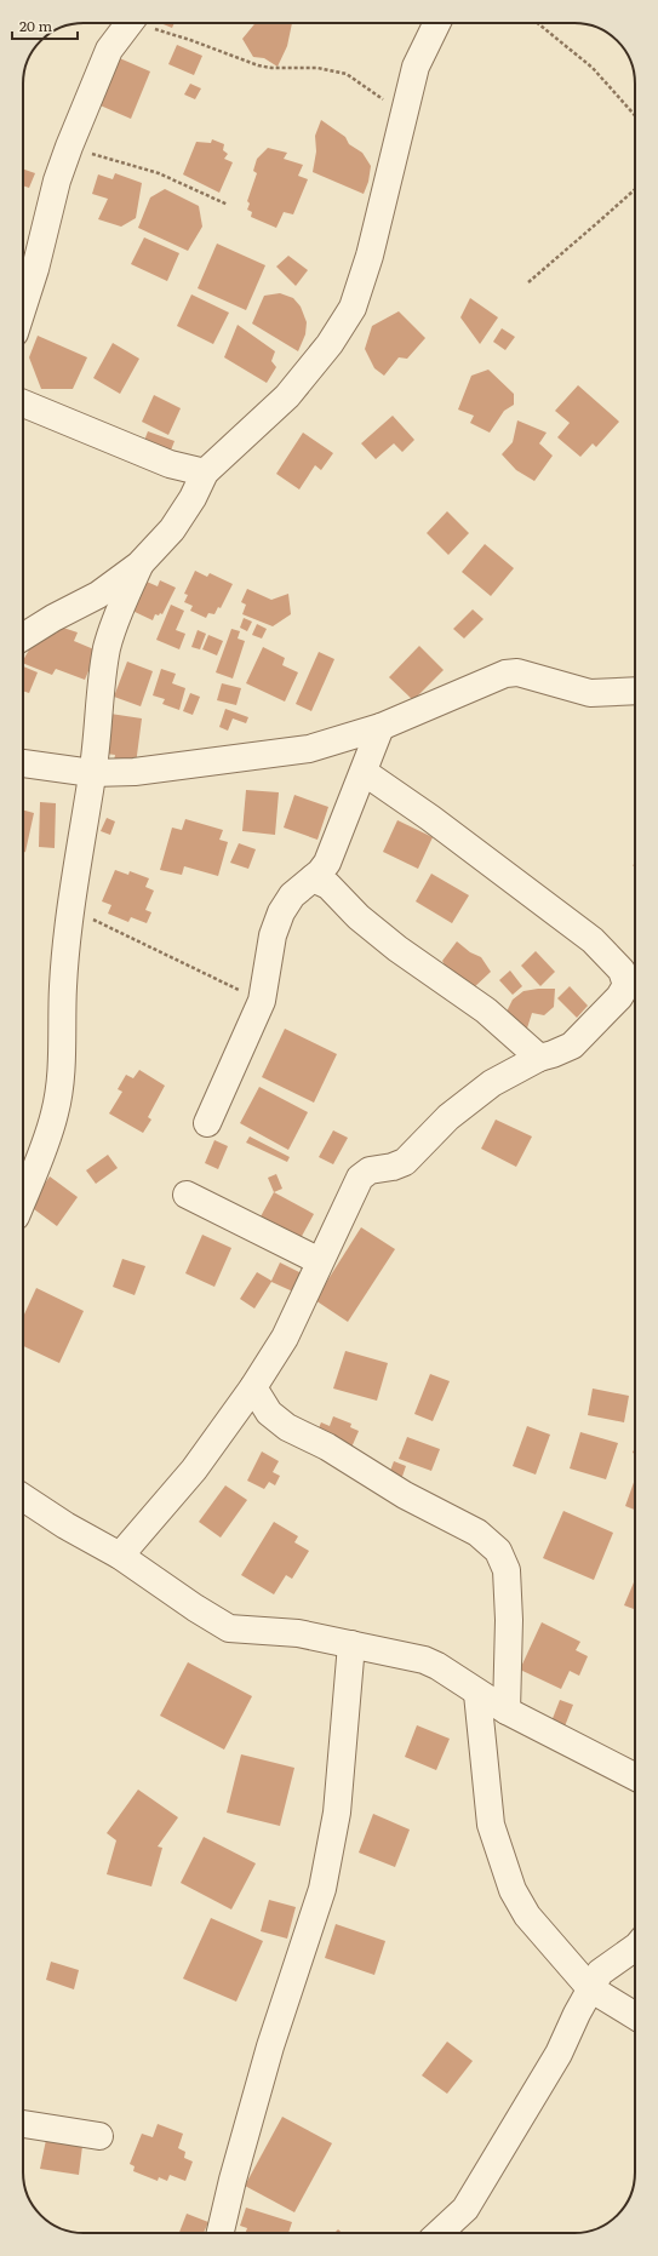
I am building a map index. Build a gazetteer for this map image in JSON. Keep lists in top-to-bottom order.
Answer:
{
  "scale_bar": "20 m"
}
